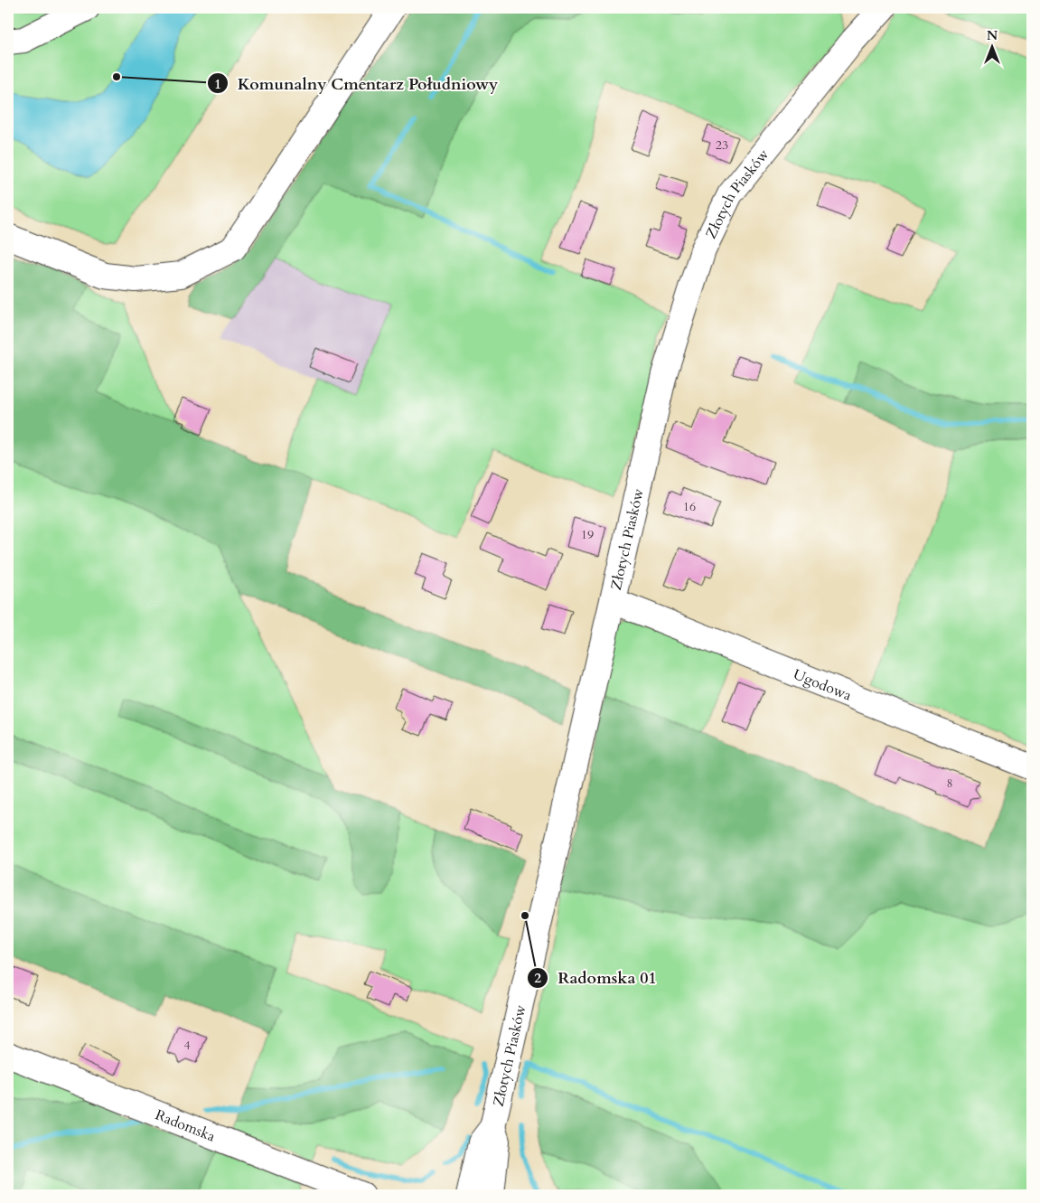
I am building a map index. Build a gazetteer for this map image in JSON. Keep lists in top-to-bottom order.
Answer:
{
  "streets": {
    "street": ["Złotych Piasków", "Ugodowa", "Radomska"]
  },
  "crossings": [
    ["Złotych Piasków", "Ugodowa"]
  ],
  "places": ["Komunalny Cmentarz Południowy", "Radomska 01"],
  "house_numbers": [
    "23",
    "16",
    "19",
    "8",
    "4"
  ],
  "north": "top"
}
